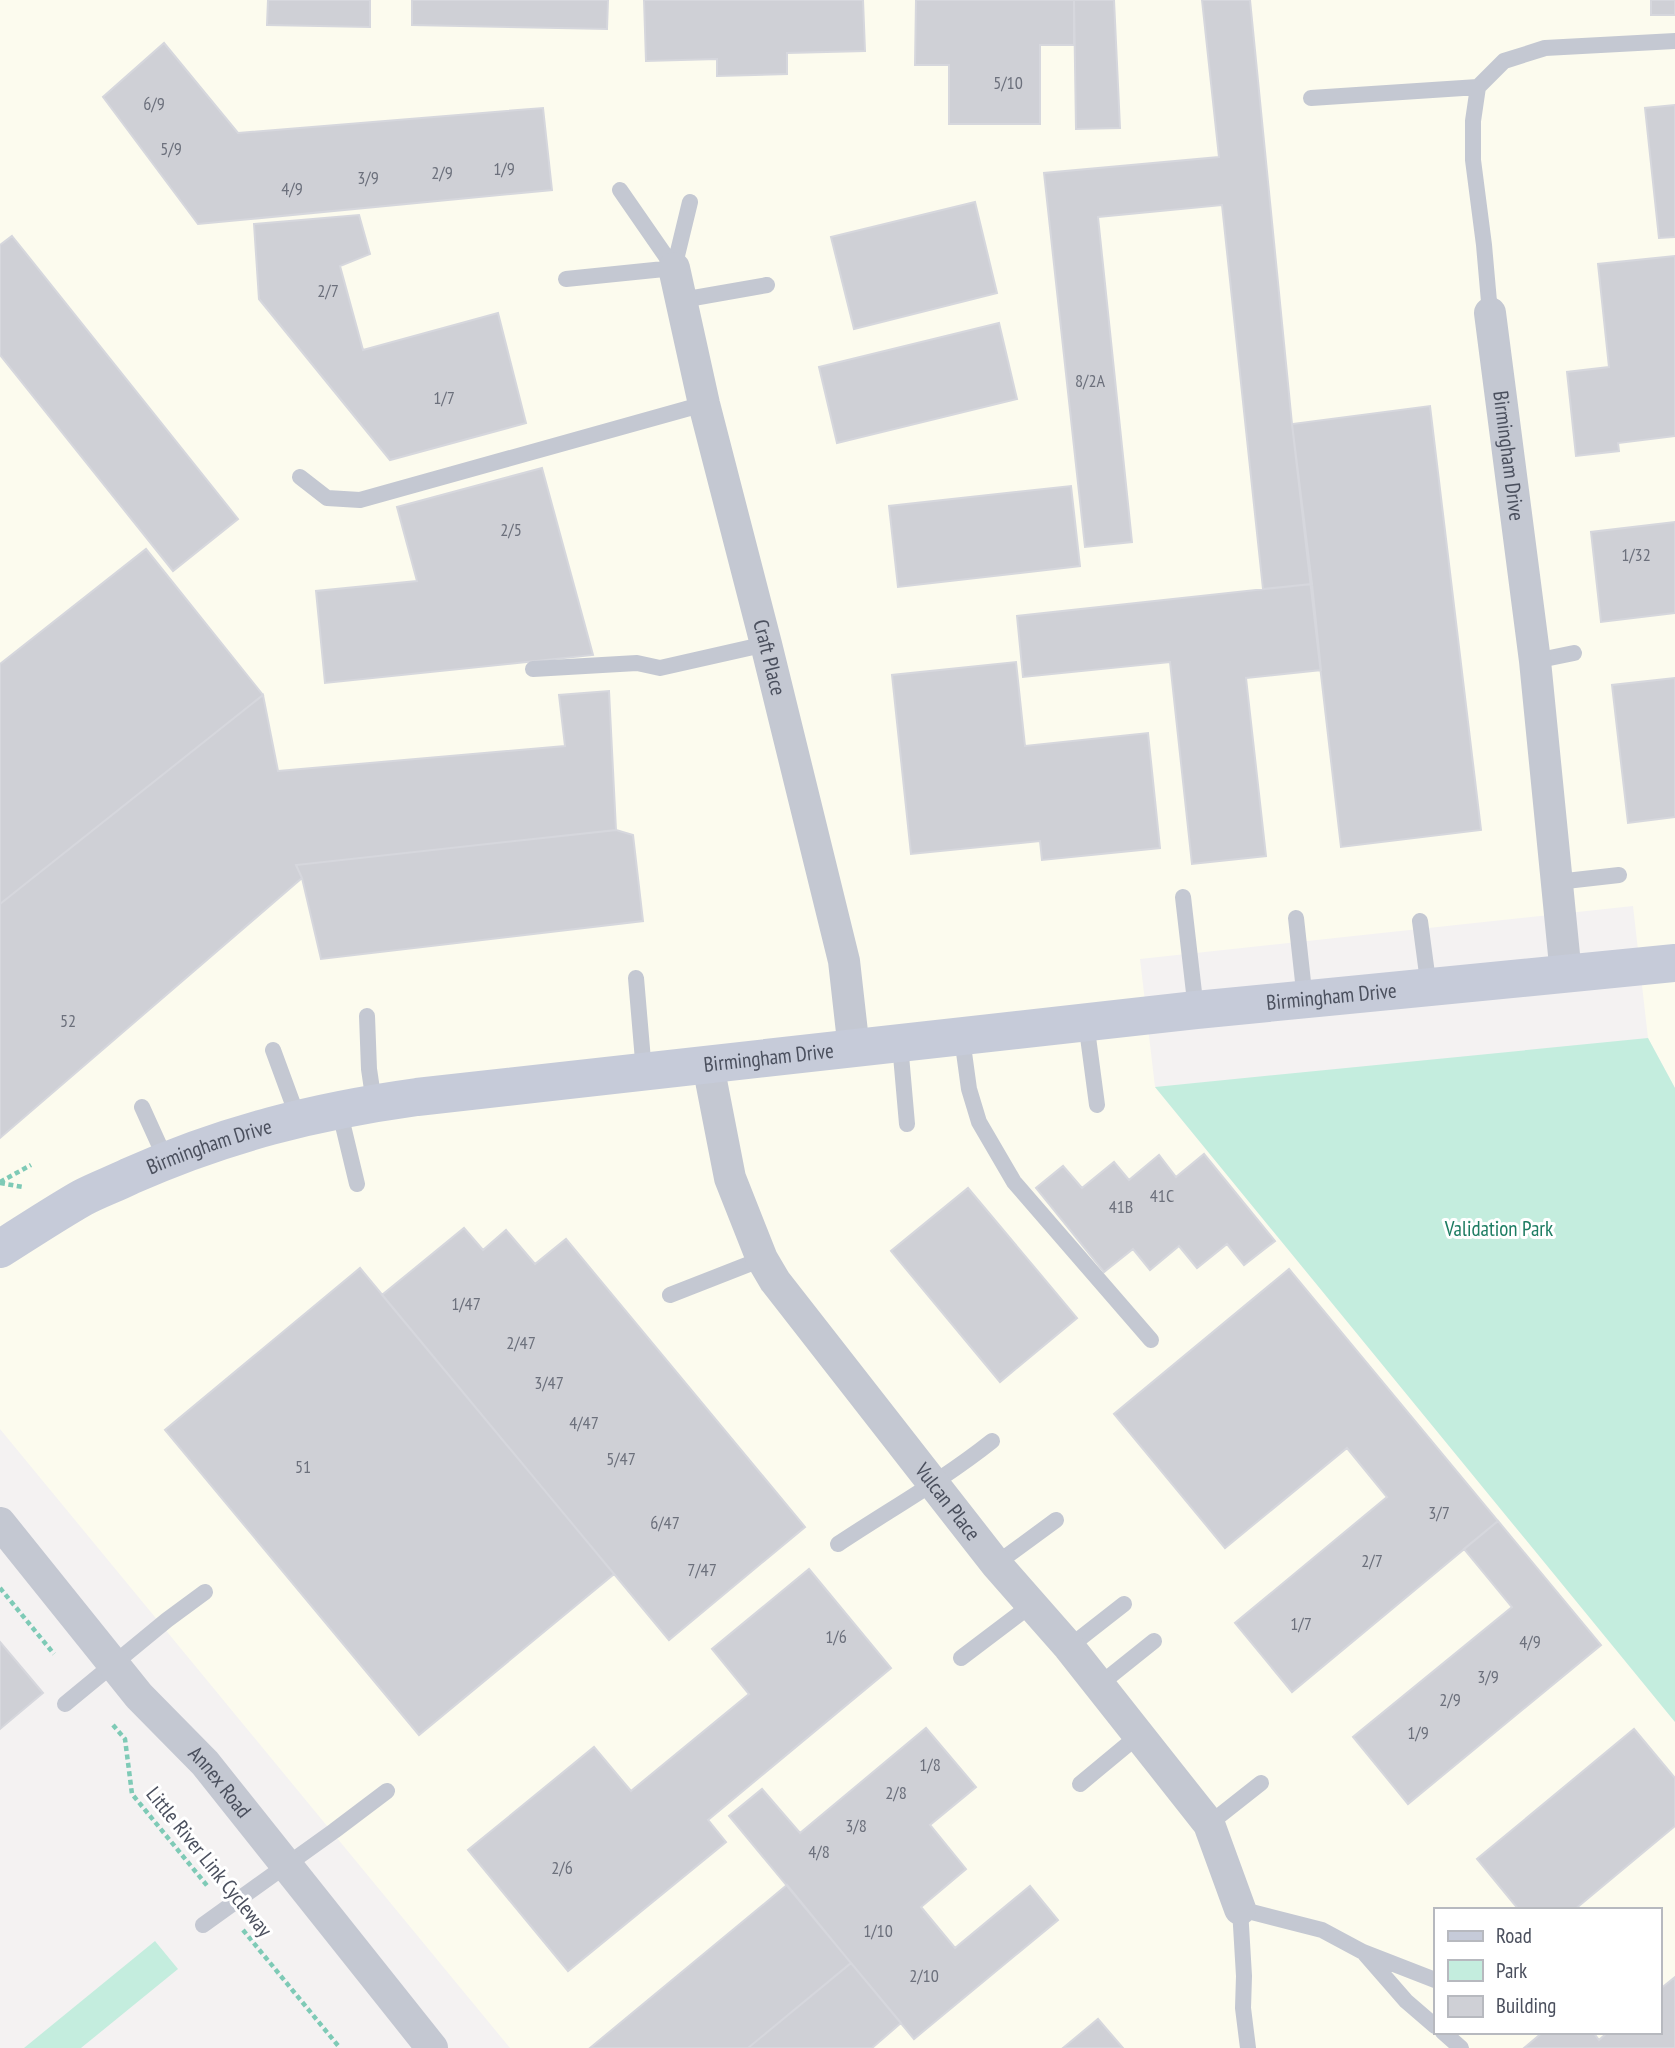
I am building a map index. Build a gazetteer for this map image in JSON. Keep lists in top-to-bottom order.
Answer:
{
  "streets": {
    "main road": ["Birmingham Drive"],
    "street": ["Craft Place", "Vulcan Place", "Annex Road"],
    "path": ["Little River Link Cycleway"]
  },
  "crossings": [
    ["Birmingham Drive", "Craft Place"],
    ["Birmingham Drive", "Vulcan Place"]
  ],
  "parks": ["Validation Park"],
  "house_numbers": [
    "5/10",
    "6/9",
    "5/9",
    "1/9",
    "2/9",
    "3/9",
    "4/9",
    "2/7",
    "8/2A",
    "1/7",
    "2/5",
    "1/32",
    "52",
    "41C",
    "41B",
    "1/47",
    "2/47",
    "3/47",
    "4/47",
    "5/47",
    "51",
    "3/7",
    "6/47",
    "2/7",
    "7/47",
    "1/7",
    "1/6",
    "4/9",
    "3/9",
    "2/9",
    "1/9",
    "1/8",
    "2/8",
    "3/8",
    "4/8",
    "2/6",
    "1/10",
    "2/10"
  ],
  "legend": ["Road", "Park", "Building"]
}
